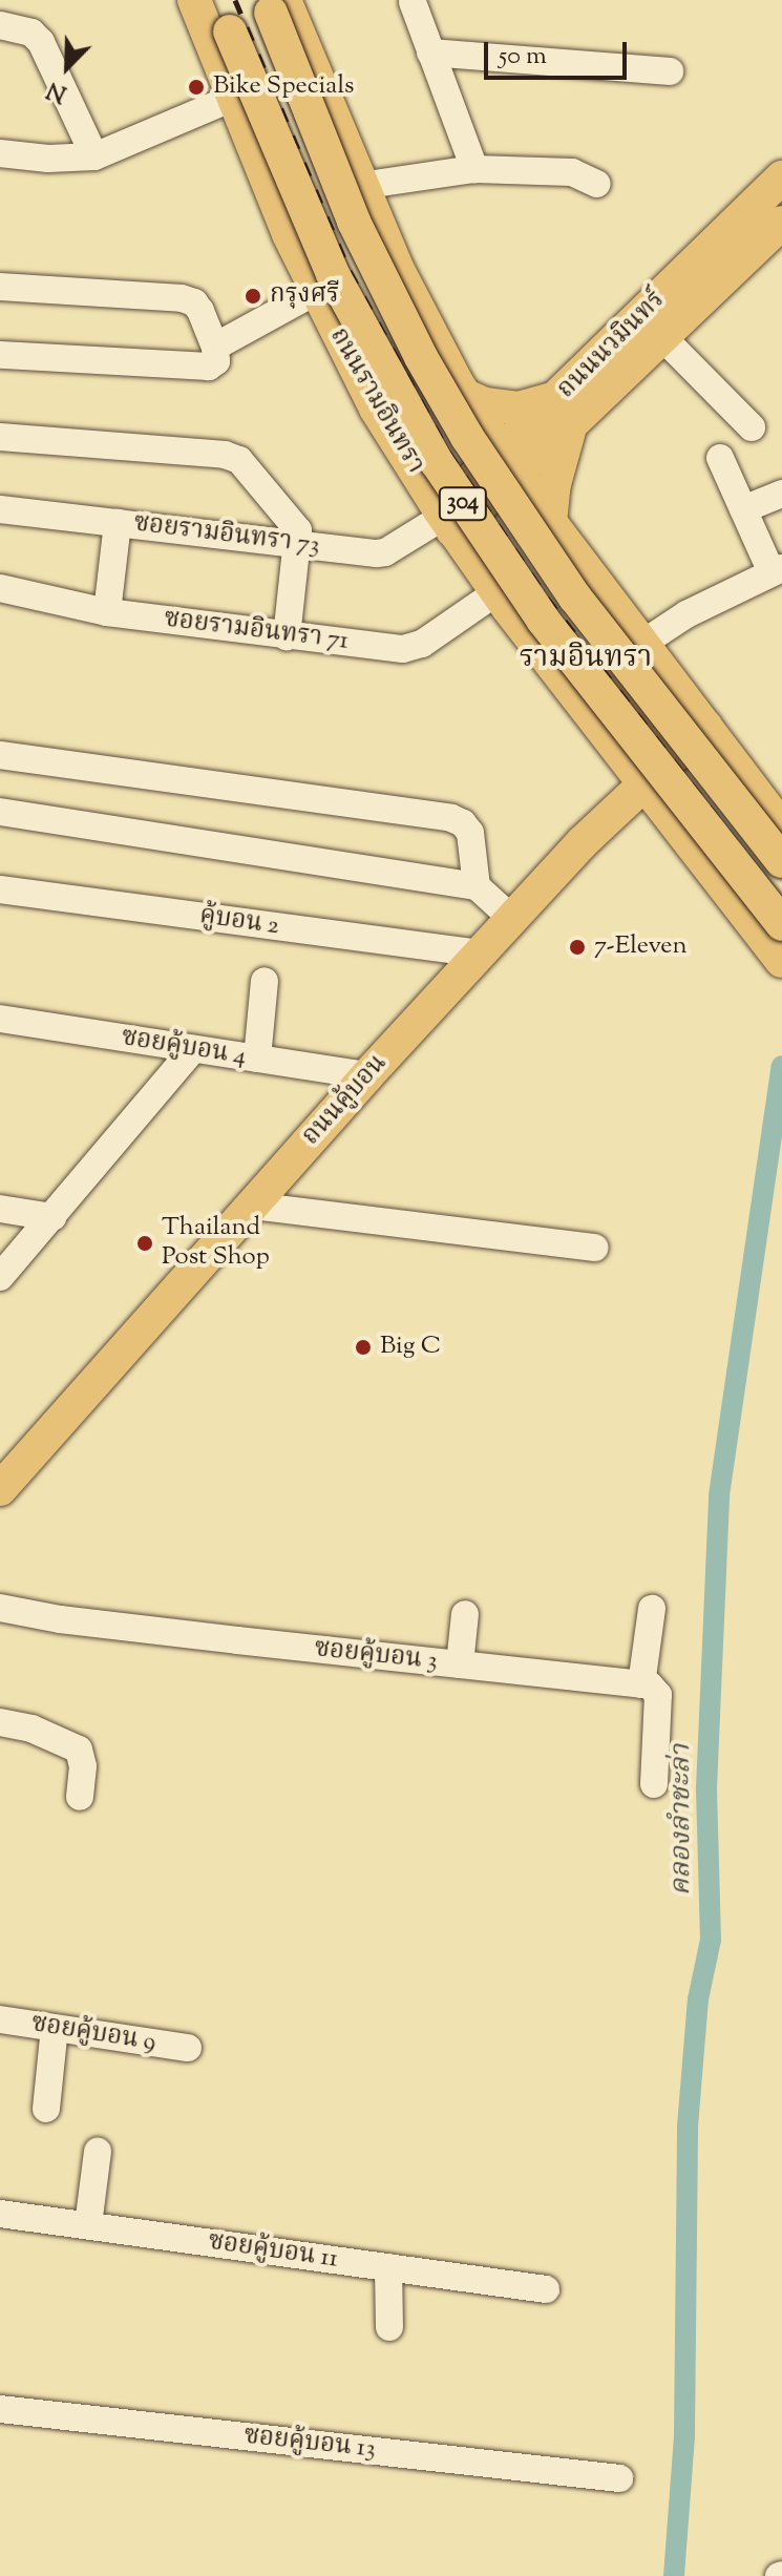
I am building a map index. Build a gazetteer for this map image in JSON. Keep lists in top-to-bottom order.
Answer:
{
  "streets": {
    "main road": [
      "ถนนนวมินทร์",
      "ถนนรามอินทรา",
      "304",
      "ถนนคู้บอน"
    ],
    "street": [
      "ซอยรามอินทรา 73",
      "ซอยรามอินทรา 71",
      "คู้บอน 2",
      "ซอยคู้บอน 4",
      "ซอยคู้บอน 3",
      "ซอยคู้บอน 9",
      "ซอยคู้บอน 11",
      "ซอยคู้บอน 13"
    ]
  },
  "crossings": [
    ["ถนนนวมินทร์", "ถนนรามอินทรา"],
    ["ถนนนวมินทร์", "304"],
    ["ถนนนวมินทร์", "ซอยรามอินทรา 73"],
    ["ถนนรามอินทรา", "ซอยรามอินทรา 73"],
    ["ถนนรามอินทรา", "ซอยรามอินทรา 71"],
    ["ถนนรามอินทรา", "ถนนคู้บอน"],
    ["304", "ถนนคู้บอน"],
    ["คู้บอน 2", "ถนนคู้บอน"],
    ["ซอยคู้บอน 4", "ถนนคู้บอน"]
  ],
  "districts": ["รามอินทรา"],
  "water": ["คลองลำชะล่า"],
  "places": [
    "Bike Specials",
    "กรุงศรี",
    "7-Eleven",
    "Thailand Post Shop",
    "Big C"
  ],
  "scale_bar": "50 m",
  "north": "bottom left"
}
